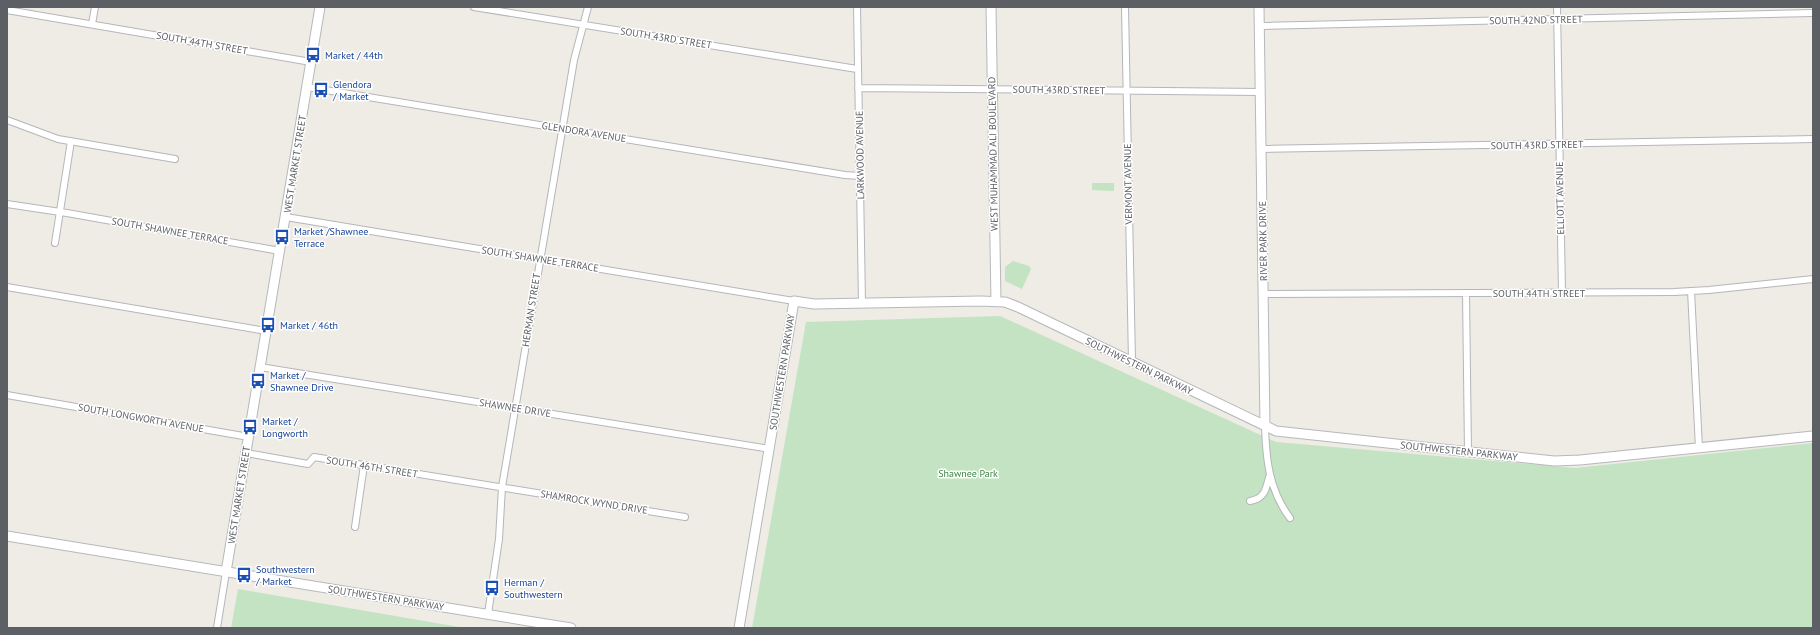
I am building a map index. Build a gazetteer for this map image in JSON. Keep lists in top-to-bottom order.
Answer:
{
  "streets": {
    "street": [
      "SOUTH 42ND STREET",
      "SOUTH 43RD STREET",
      "SOUTH 44TH STREET",
      "GLENDORA AVENUE",
      "WEST MUHAMMAD ALI BOULEVARD",
      "LARKWOOD AVENUE",
      "WEST MARKET STREET",
      "VERMONT AVENUE",
      "ELLIOTT AVENUE",
      "SOUTH SHAWNEE TERRACE",
      "RIVER PARK DRIVE",
      "HERMAN STREET",
      "SOUTHWESTERN PARKWAY",
      "SHAWNEE DRIVE",
      "SOUTH LONGWORTH AVENUE",
      "SOUTH 46TH STREET",
      "SHAMROCK WYND DRIVE"
    ]
  },
  "crossings": [
    ["SOUTH 42ND STREET", "ELLIOTT AVENUE"],
    ["SOUTH 42ND STREET", "RIVER PARK DRIVE"],
    ["SOUTH 43RD STREET", "WEST MUHAMMAD ALI BOULEVARD"],
    ["SOUTH 43RD STREET", "LARKWOOD AVENUE"],
    ["SOUTH 43RD STREET", "VERMONT AVENUE"],
    ["SOUTH 43RD STREET", "ELLIOTT AVENUE"],
    ["SOUTH 43RD STREET", "RIVER PARK DRIVE"],
    ["SOUTH 43RD STREET", "HERMAN STREET"],
    ["SOUTH 44TH STREET", "WEST MARKET STREET"],
    ["SOUTH 44TH STREET", "ELLIOTT AVENUE"],
    ["SOUTH 44TH STREET", "RIVER PARK DRIVE"],
    ["GLENDORA AVENUE", "LARKWOOD AVENUE"],
    ["GLENDORA AVENUE", "WEST MARKET STREET"],
    ["GLENDORA AVENUE", "HERMAN STREET"],
    ["WEST MUHAMMAD ALI BOULEVARD", "SOUTHWESTERN PARKWAY"],
    ["LARKWOOD AVENUE", "SOUTHWESTERN PARKWAY"],
    ["WEST MARKET STREET", "SOUTH SHAWNEE TERRACE"],
    ["WEST MARKET STREET", "SOUTHWESTERN PARKWAY"],
    ["WEST MARKET STREET", "SHAWNEE DRIVE"],
    ["WEST MARKET STREET", "SOUTH LONGWORTH AVENUE"],
    ["WEST MARKET STREET", "SOUTH 46TH STREET"],
    ["VERMONT AVENUE", "SOUTHWESTERN PARKWAY"],
    ["SOUTH SHAWNEE TERRACE", "HERMAN STREET"],
    ["SOUTH SHAWNEE TERRACE", "SOUTHWESTERN PARKWAY"],
    ["RIVER PARK DRIVE", "SOUTHWESTERN PARKWAY"],
    ["HERMAN STREET", "SOUTHWESTERN PARKWAY"],
    ["HERMAN STREET", "SHAWNEE DRIVE"],
    ["HERMAN STREET", "SOUTH 46TH STREET"],
    ["HERMAN STREET", "SHAMROCK WYND DRIVE"],
    ["SOUTHWESTERN PARKWAY", "SHAWNEE DRIVE"],
    ["SOUTH 46TH STREET", "SHAMROCK WYND DRIVE"]
  ],
  "parks": ["Shawnee Park"],
  "places": {
    "bus stop": [
      "Market / 44th",
      "Glendora / Market",
      "Market /Shawnee Terrace",
      "Market / 46th",
      "Market / Shawnee Drive",
      "Market / Longworth",
      "Southwestern / Market",
      "Herman / Southwestern"
    ]
  }
}
